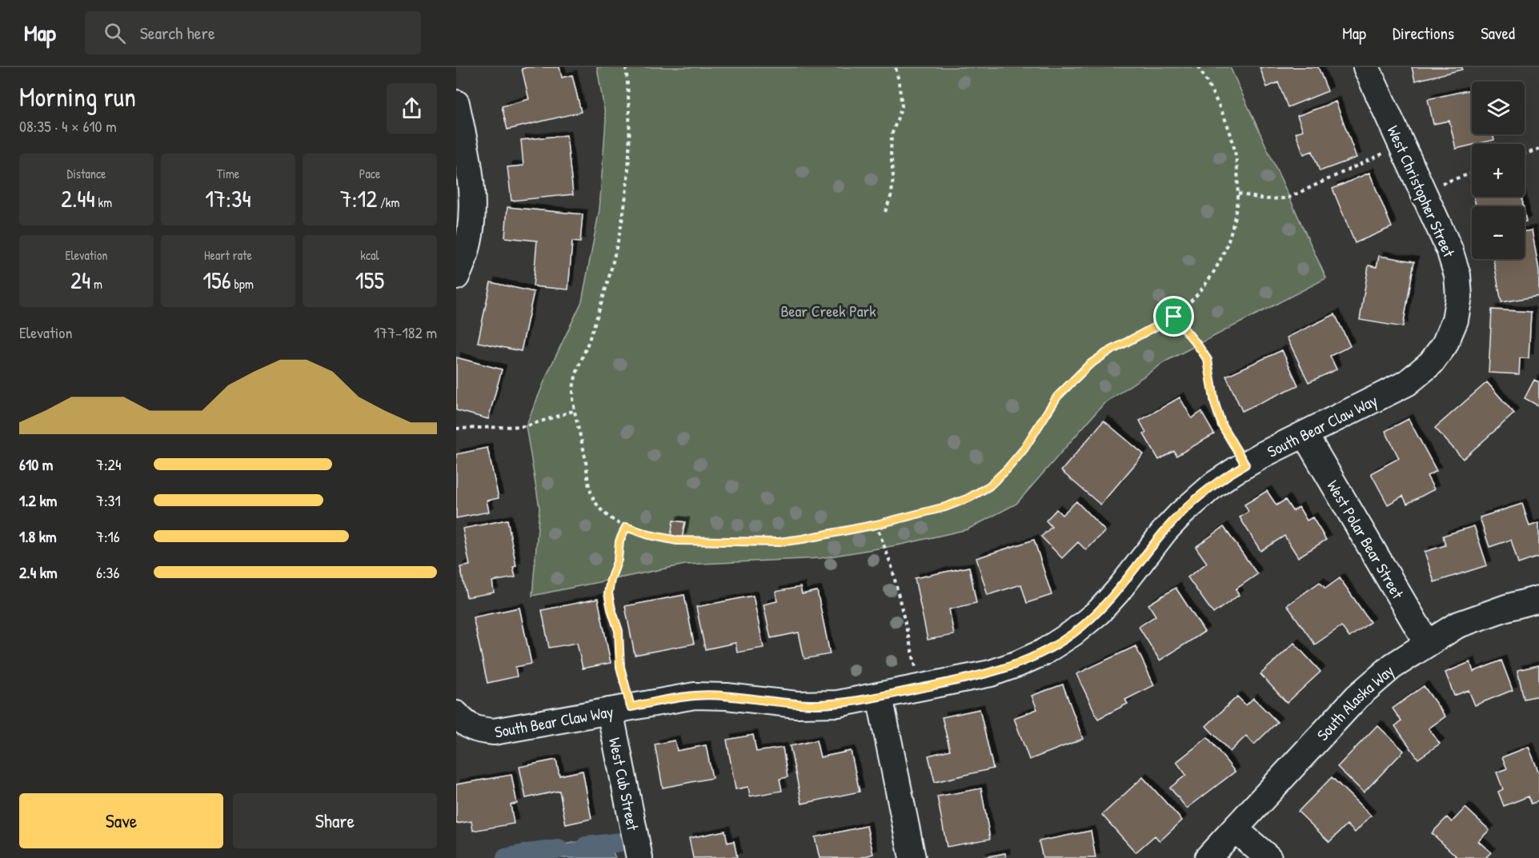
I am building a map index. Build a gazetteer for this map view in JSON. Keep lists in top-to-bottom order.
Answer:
{
  "streets": {
    "street": [
      "West Christopher Street",
      "South Bear Claw Way",
      "West Polar Bear Street",
      "South Alaska Way",
      "West Cub Street"
    ]
  },
  "crossings": [
    ["West Christopher Street", "South Bear Claw Way"],
    ["South Bear Claw Way", "West Polar Bear Street"],
    ["South Bear Claw Way", "West Cub Street"],
    ["West Polar Bear Street", "South Alaska Way"]
  ],
  "parks": ["Bear Creek Park"],
  "page": {
    "header": "Map",
    "search": "Search here",
    "nav": ["Map", "Directions", "Saved"],
    "heading": ["Morning run", "08:35 · 4 × 610 m"],
    "map_buttons": ["+", "−"],
    "stats": [
      ["Distance", "2.44 km"],
      ["Time", "17:34"],
      ["Pace", "7:12 /km"],
      ["Elevation", "24 m"],
      ["Heart rate", "156 bpm"],
      ["kcal", "155"]
    ],
    "chart": ["Elevation", "177–182 m"],
    "list": [
      {
        "name": "610 m",
        "note": "7:24"
      },
      {
        "name": "1.2 km",
        "note": "7:31"
      },
      {
        "name": "1.8 km",
        "note": "7:16"
      },
      {
        "name": "2.4 km",
        "note": "6:36"
      }
    ],
    "buttons": ["Save", "Share"]
  }
}
